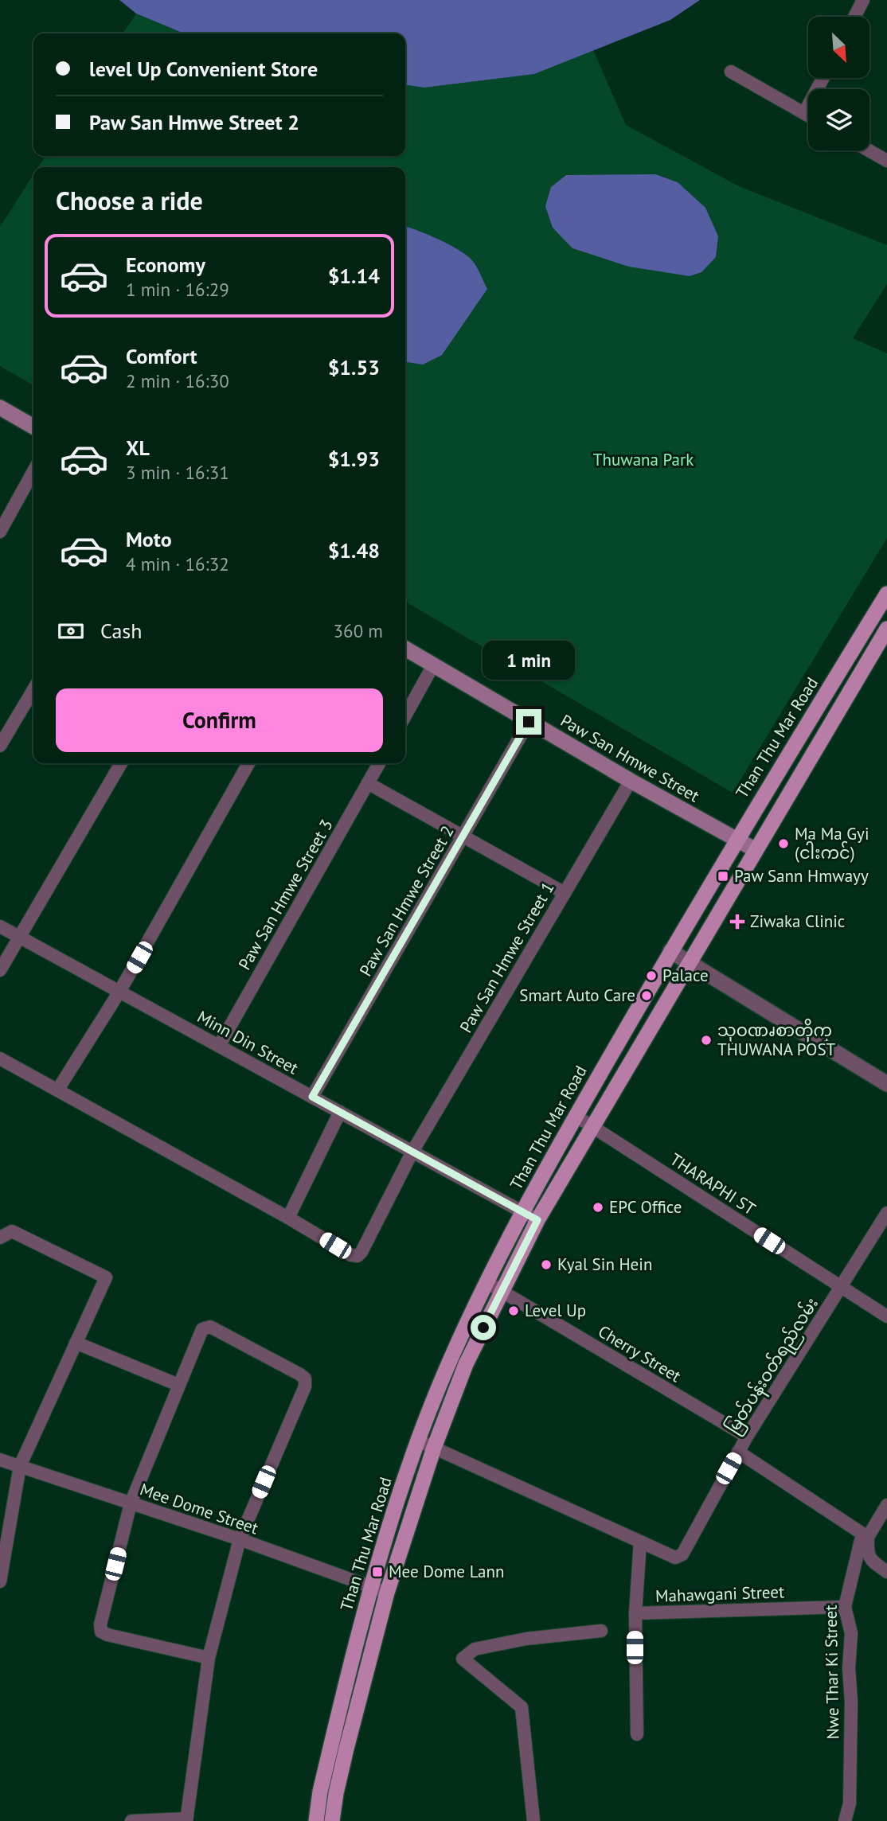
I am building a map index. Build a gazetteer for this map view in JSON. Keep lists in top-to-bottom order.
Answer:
{
  "streets": {
    "main road": ["Than Thu Mar Road", "Paw San Hmwe Street"],
    "street": [
      "Paw San Hmwe Street 3",
      "Paw San Hmwe Street 2",
      "Paw San Hmwe Street 1",
      "Minn Din Street",
      "THARAPHI ST",
      "Cherry Street",
      "မြတ်ပန်းဝတ်ရည်လမ်း",
      "Mee Dome Street",
      "Mahawgani Street",
      "Nwe Thar Ki Street"
    ]
  },
  "crossings": [
    ["Than Thu Mar Road", "Paw San Hmwe Street"],
    ["Than Thu Mar Road", "Minn Din Street"],
    ["Than Thu Mar Road", "THARAPHI ST"],
    ["Than Thu Mar Road", "Cherry Street"],
    ["Than Thu Mar Road", "Mee Dome Street"],
    ["Paw San Hmwe Street", "Paw San Hmwe Street 2"],
    ["Paw San Hmwe Street", "Paw San Hmwe Street 1"],
    ["Paw San Hmwe Street 3", "Minn Din Street"],
    ["Paw San Hmwe Street 2", "Minn Din Street"],
    ["Paw San Hmwe Street 1", "Minn Din Street"],
    ["THARAPHI ST", "မြတ်ပန်းဝတ်ရည်လမ်း"],
    ["Cherry Street", "မြတ်ပန်းဝတ်ရည်လမ်း"],
    ["မြတ်ပန်းဝတ်ရည်လမ်း", "Mahawgani Street"],
    ["Mahawgani Street", "Nwe Thar Ki Street"]
  ],
  "parks": ["Thuwana Park"],
  "places": {
    "other": [
      "Ma Ma Gyi (ငါးကင်)",
      "Palace",
      "Smart Auto Care",
      "သုဝဏၧစာတိုက္ THUWANA POST",
      "EPC Office",
      "Kyal Sin Hein",
      "Level Up"
    ],
    "transit": ["Paw Sann Hmwayy", "Mee Dome Lann"],
    "health": ["Ziwaka Clinic"]
  },
  "north": "bottom right",
  "page": {
    "banner": ["level Up Convenient Store", "Paw San Hmwe Street 2"],
    "heading": "Choose a ride",
    "list": [
      {
        "name": "Economy",
        "note": "1 min · 16:29",
        "value": "$1.14"
      },
      {
        "name": "Comfort",
        "note": "2 min · 16:30",
        "value": "$1.53"
      },
      {
        "name": "XL",
        "note": "3 min · 16:31",
        "value": "$1.93"
      },
      {
        "name": "Moto",
        "note": "4 min · 16:32",
        "value": "$1.48"
      }
    ],
    "pay": ["Cash", "360 m"],
    "bubble": "1 min",
    "buttons": "Confirm"
  }
}
